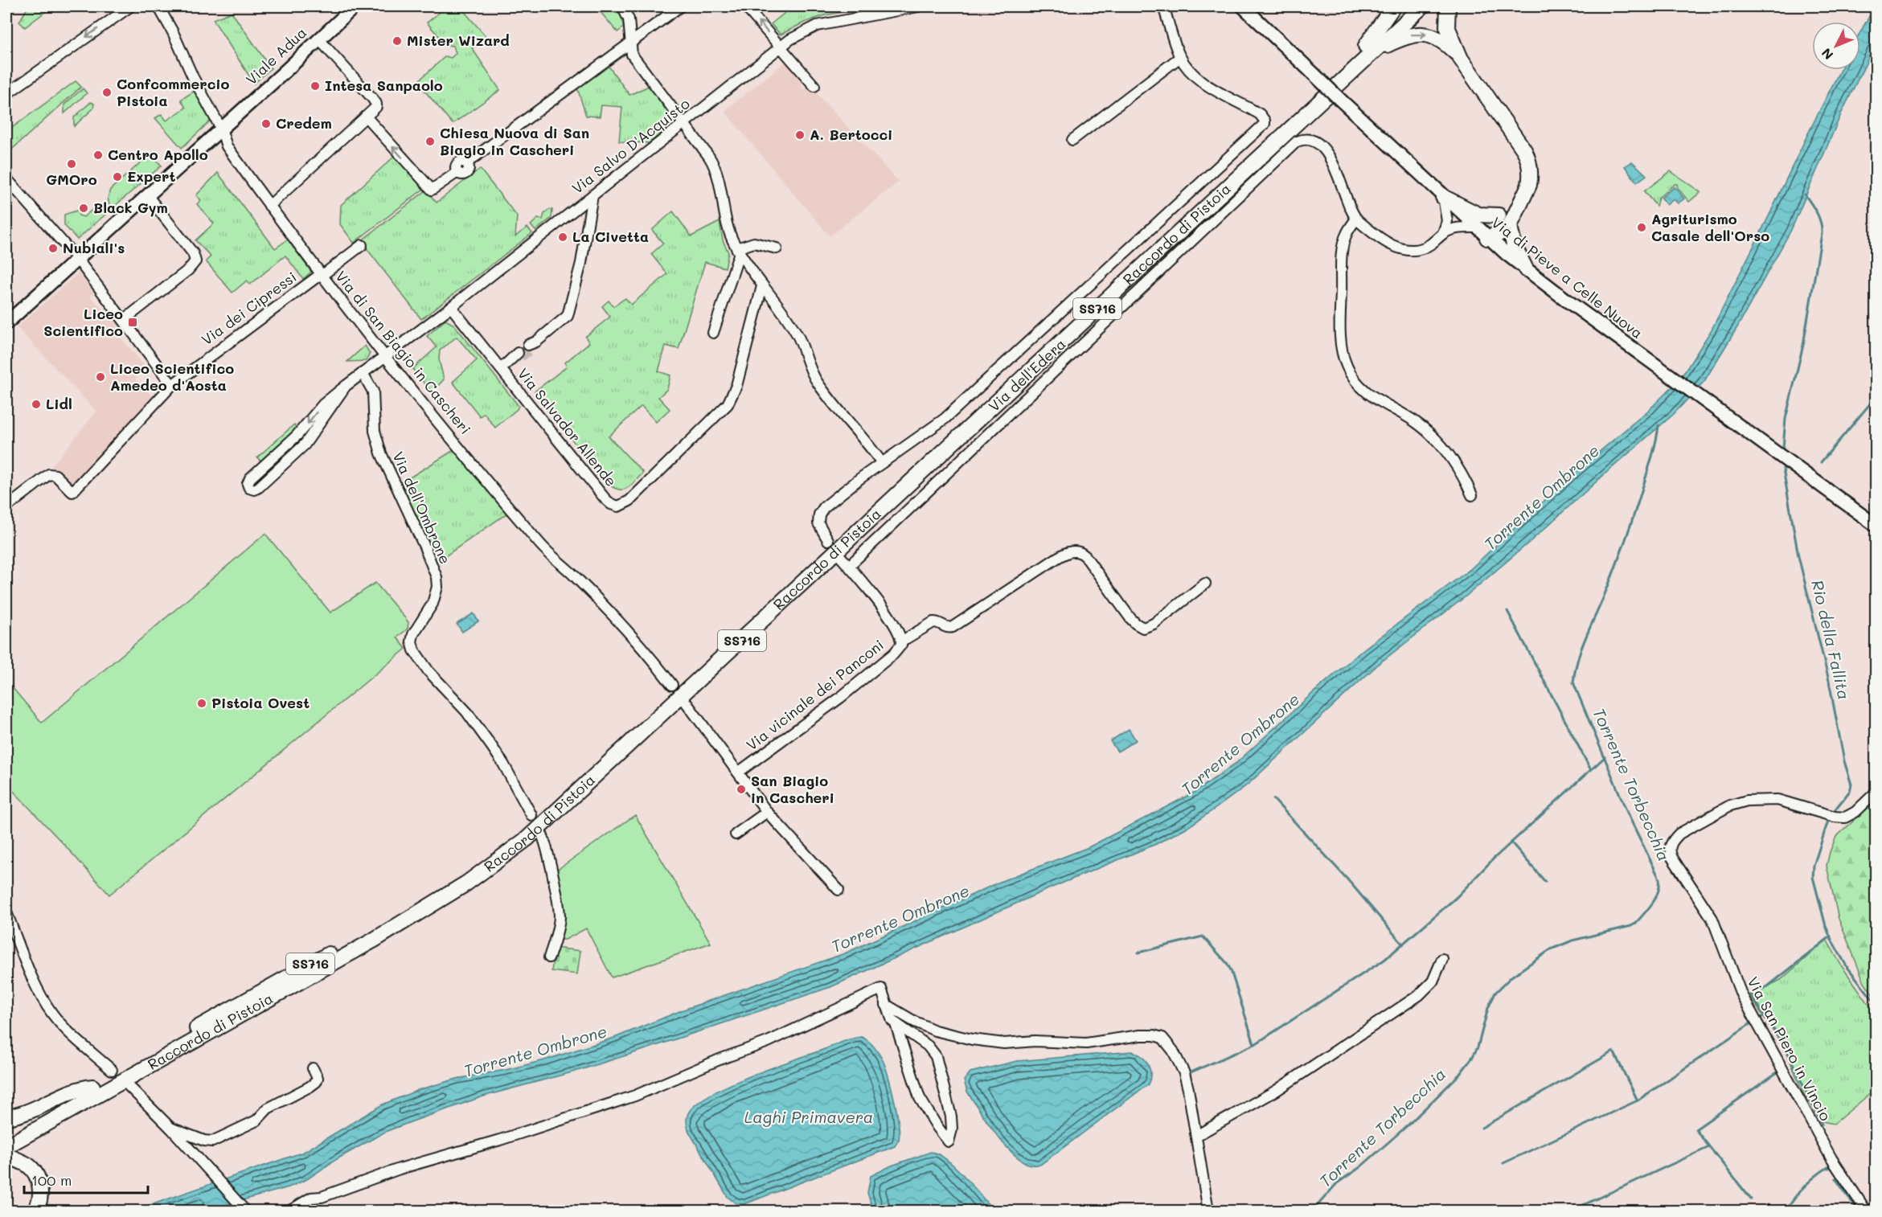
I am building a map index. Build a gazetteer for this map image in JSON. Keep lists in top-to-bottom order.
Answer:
{
  "streets": {
    "highway": ["Raccordo di Pistoia", "SS716"],
    "main road": ["Viale Adua", "Via di Pieve a Celle Nuova"],
    "street": [
      "Via Salvo D'Acquisto",
      "Via dei Cipressi",
      "Via di San Biagio in Cascheri",
      "Via dell'Edera",
      "Via Salvador Allende",
      "Via dell'Ombrone",
      "Via vicinale dei Panconi",
      "Via San Piero in Vincio"
    ]
  },
  "crossings": [
    ["Viale Adua", "Via di San Biagio in Cascheri"],
    ["Via Salvo D'Acquisto", "Via di San Biagio in Cascheri"],
    ["Via Salvo D'Acquisto", "Via Salvador Allende"],
    ["Via Salvo D'Acquisto", "Via dell'Ombrone"],
    ["Via dei Cipressi", "Via di San Biagio in Cascheri"],
    ["Via dell'Edera", "Via vicinale dei Panconi"]
  ],
  "water": [
    "Torrente Ombrone",
    "Rio della Fallita",
    "Torrente Torbecchia",
    "Laghi Primavera"
  ],
  "places": {
    "other": [
      "Mister Wizard",
      "Intesa Sanpaolo",
      "Confcommercio Pistoia",
      "Credem",
      "A. Bertocci",
      "Chiesa Nuova di San Biagio in Cascheri",
      "Centro Apollo",
      "GMOro",
      "Expert",
      "Black Gym",
      "Agriturismo Casale dell'Orso",
      "La Civetta",
      "Nubiali's",
      "Liceo Scientifico Amedeo d'Aosta",
      "Lidl",
      "Pistoia Ovest",
      "San Biagio in Cascheri"
    ],
    "transit": ["Liceo Scientifico"]
  },
  "scale_bar": "100 m",
  "north": "bottom left"
}
